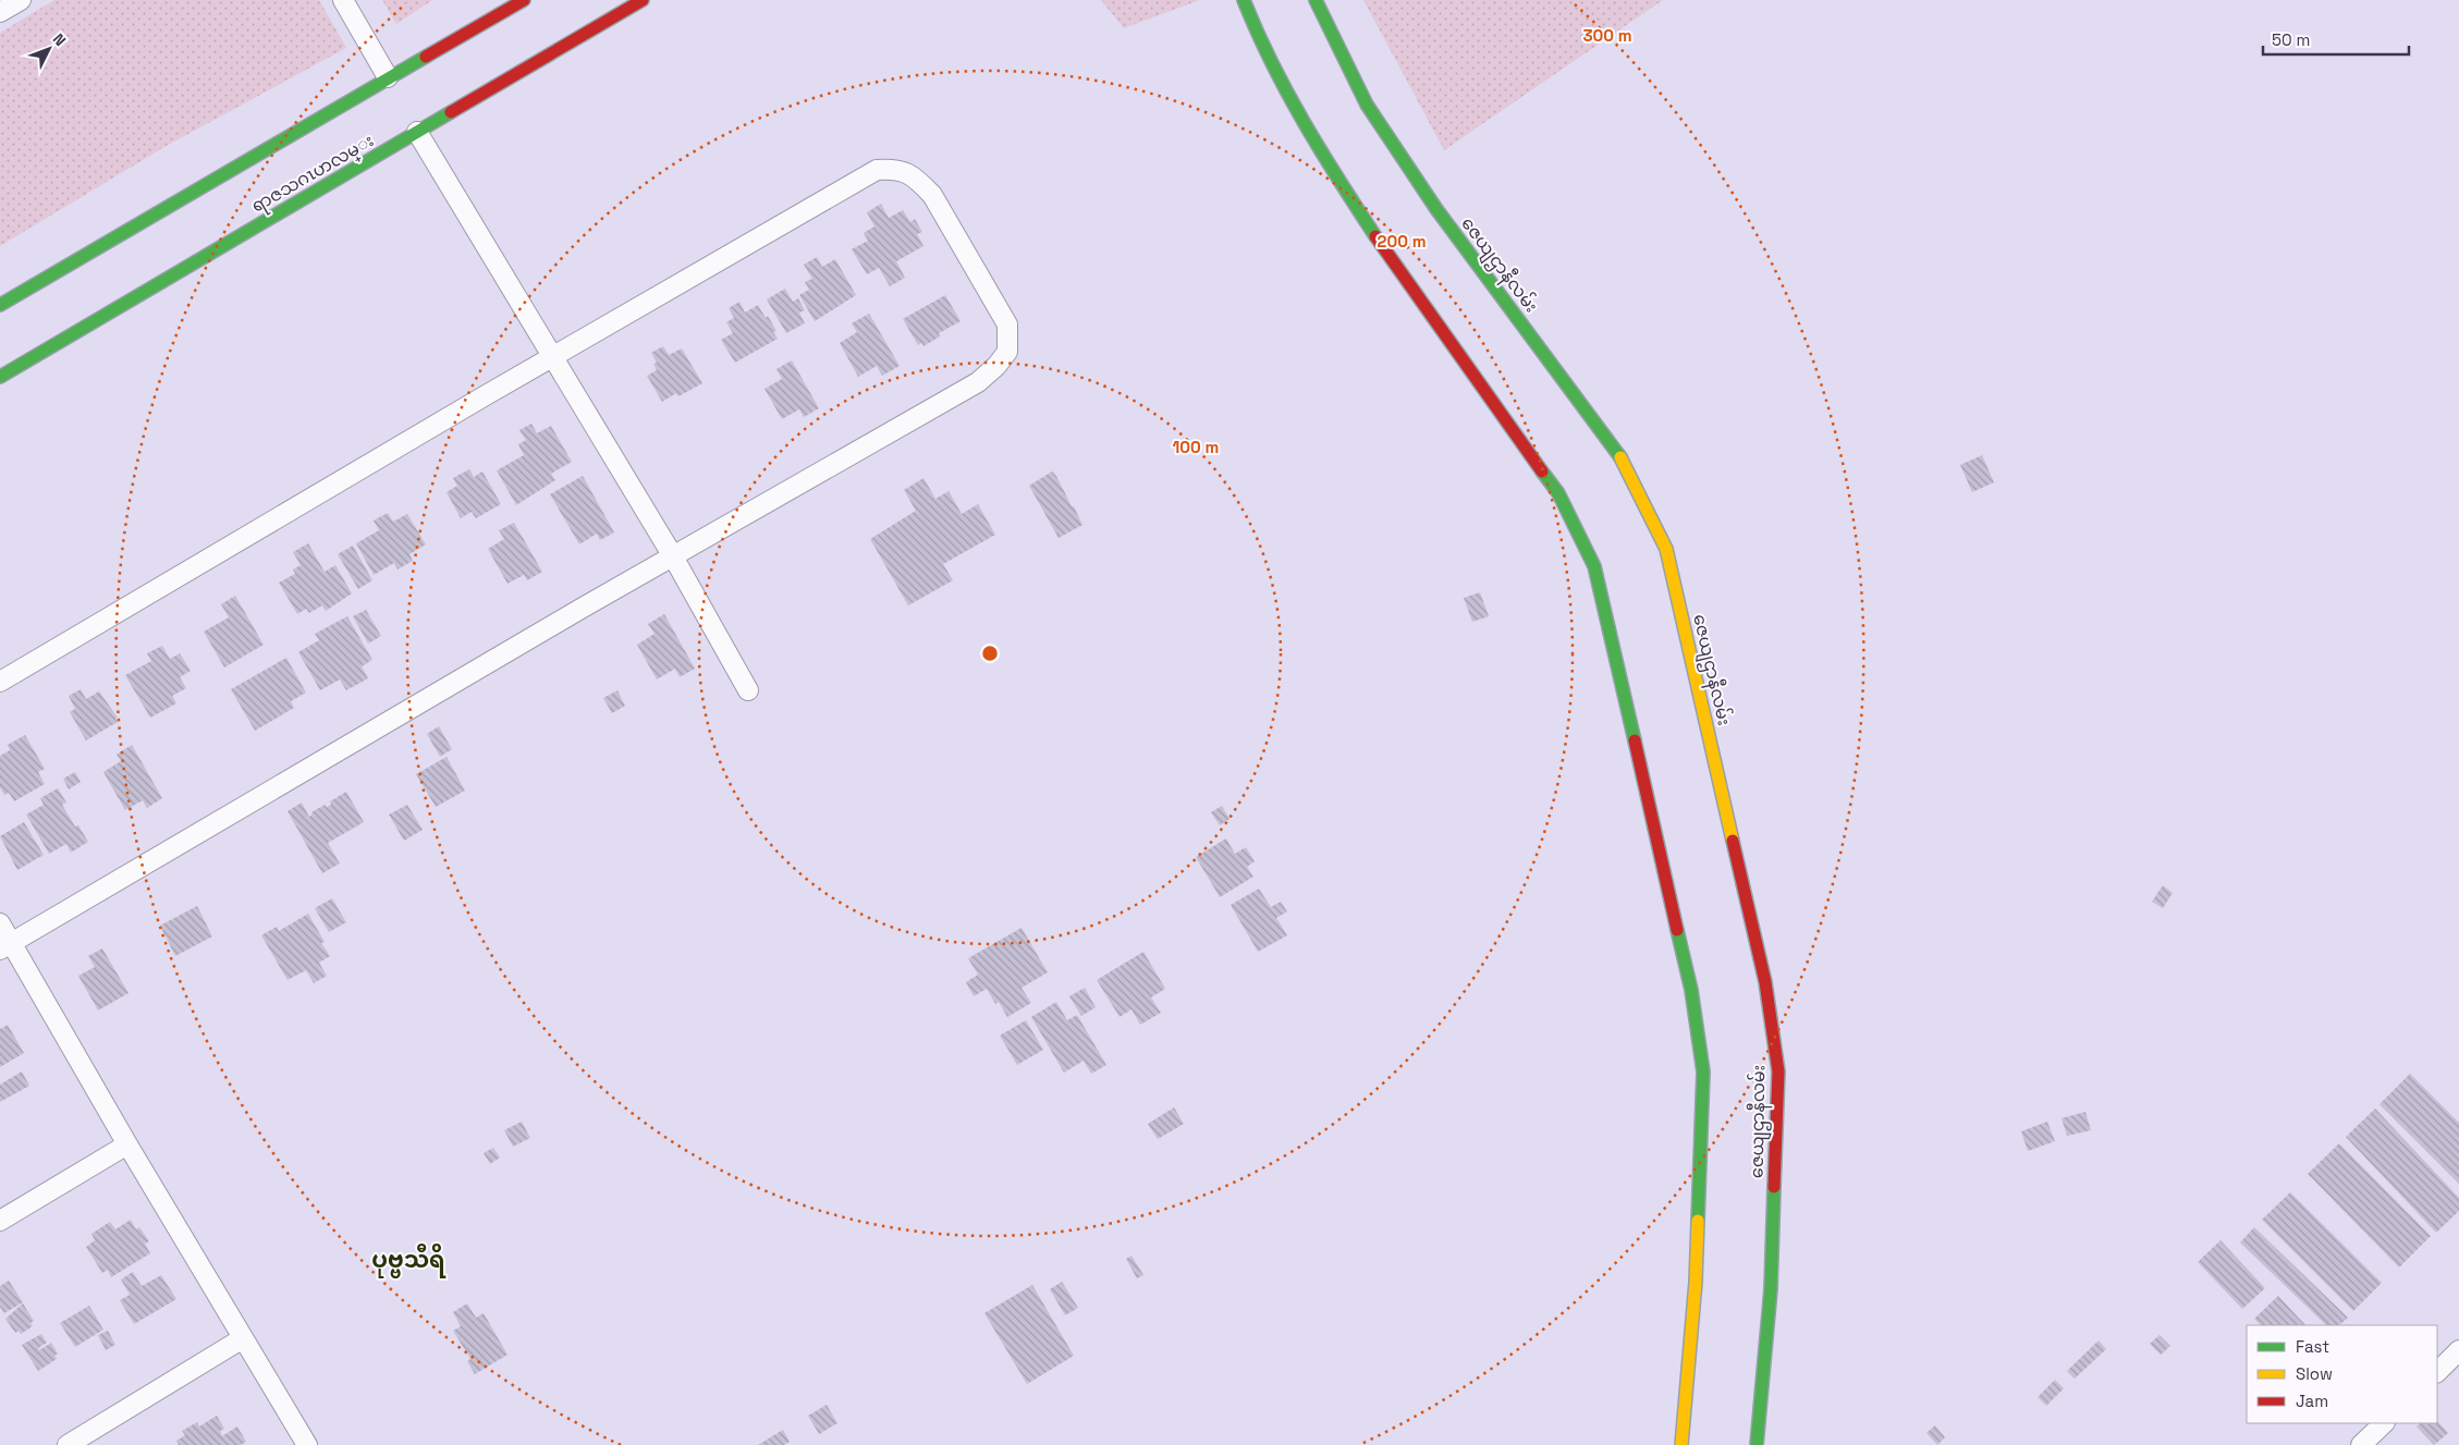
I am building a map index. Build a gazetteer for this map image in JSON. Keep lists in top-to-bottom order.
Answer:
{
  "streets": {
    "main road": ["ရာဇသဂၤဟလမ္း", "ဇေယျဌာနီလမ်း"]
  },
  "districts": ["ပုဗ္ဗသီရိ"],
  "legend": ["Fast", "Slow", "Jam"],
  "scale_bar": "50 m",
  "north": "top right",
  "rings": ["300 m", "200 m", "100 m"]
}
